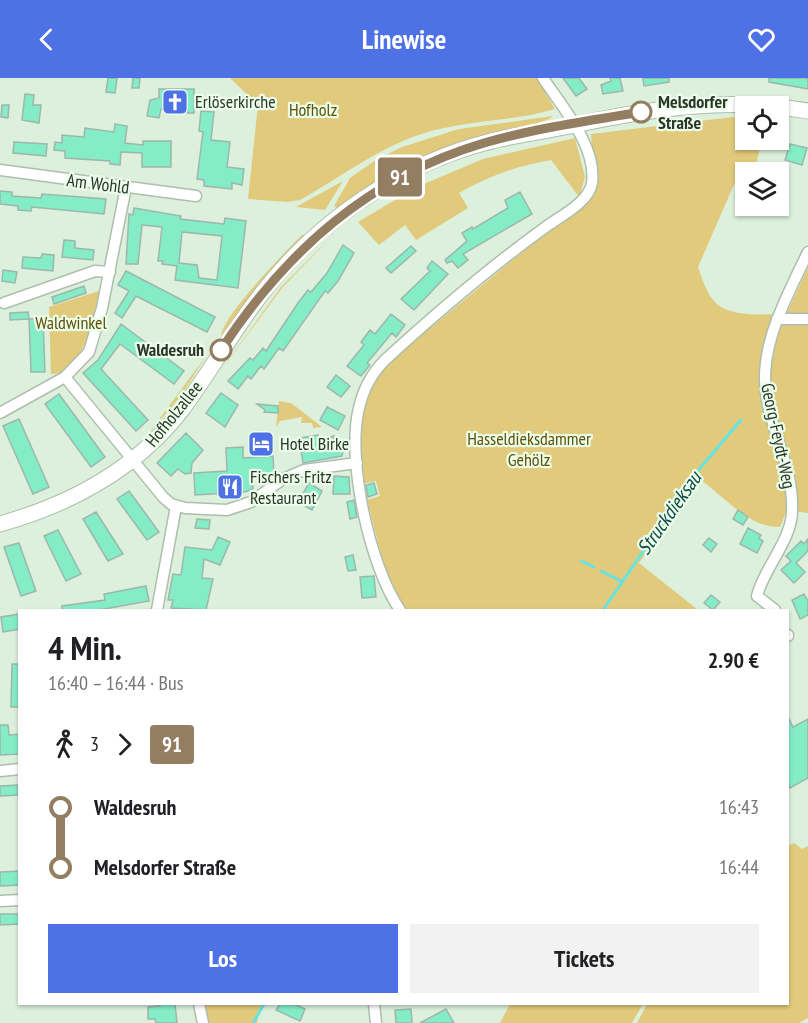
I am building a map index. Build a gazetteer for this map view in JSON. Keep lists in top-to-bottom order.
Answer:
{
  "streets": {
    "street": ["Am Wohld", "Hofholzallee", "Georg-Feydt-Weg"]
  },
  "water": ["Struckdieksau"],
  "parks": ["Hofholz", "Waldwinkel", "Hasseldieksdammer Gehölz"],
  "places": {
    "church": ["Erlöserkirche"],
    "other": ["Melsdorfer Straße", "Waldesruh"],
    "hotel": ["Hotel Birke"],
    "restaurant": ["Fischers Fritz Restaurant"]
  },
  "lines": ["bus line 91"],
  "page": {
    "header": "Linewise",
    "on_map": "91",
    "heading": ["4 Min.", "16:40 – 16:44 · Bus", "2.90 €"],
    "legs": ["3", "91"],
    "list": [
      {
        "name": "Waldesruh",
        "value": "16:43"
      },
      {
        "name": "Melsdorfer Straße",
        "value": "16:44"
      }
    ],
    "buttons": ["Los", "Tickets"]
  }
}
